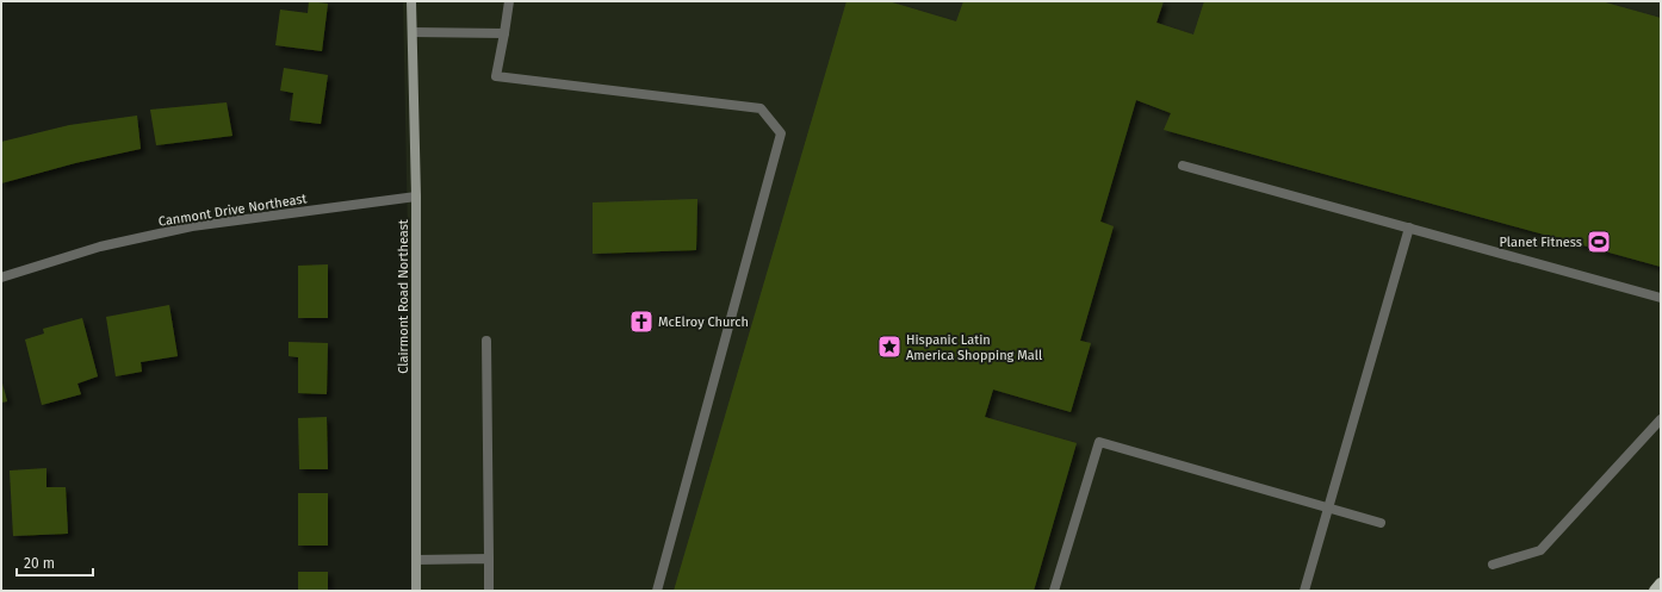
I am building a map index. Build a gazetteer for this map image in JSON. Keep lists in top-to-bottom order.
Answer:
{
  "streets": {
    "main road": ["Clairmont Road Northeast"],
    "street": ["Canmont Drive Northeast"]
  },
  "crossings": [
    ["Canmont Drive Northeast", "Clairmont Road Northeast"]
  ],
  "places": {
    "sports": ["Planet Fitness"],
    "church": ["McElroy Church"],
    "place": ["Hispanic Latin America Shopping Mall"]
  },
  "scale_bar": "20 m"
}
